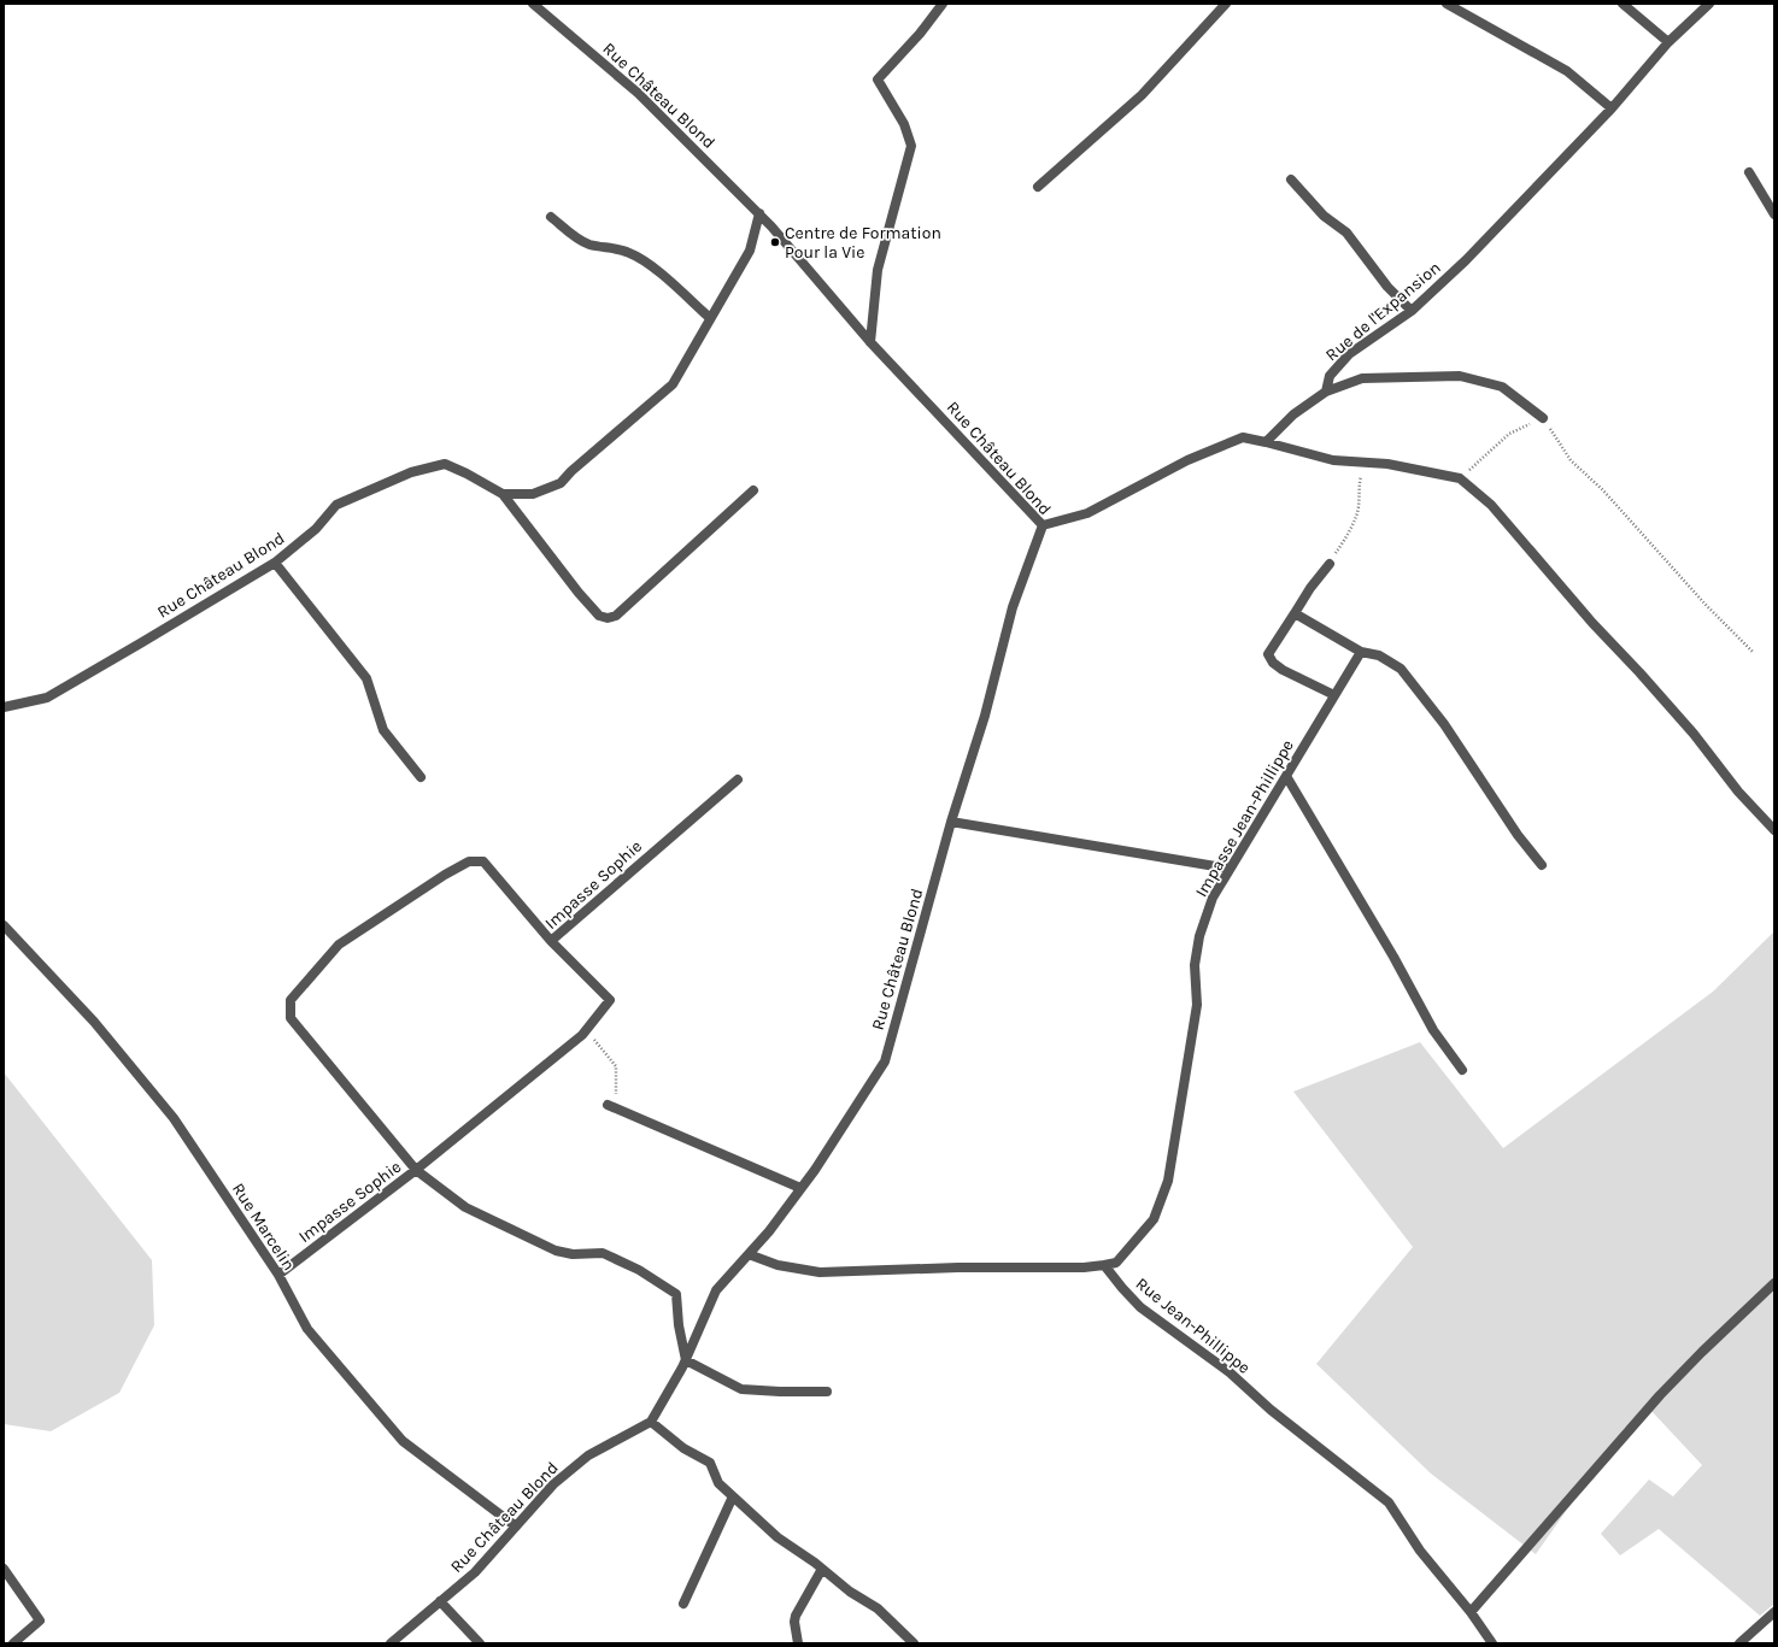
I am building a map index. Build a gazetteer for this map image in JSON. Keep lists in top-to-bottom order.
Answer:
{
  "streets": {
    "street": [
      "Rue Château Blond",
      "Rue de l'Expansion",
      "Impasse Jean-Phillippe",
      "Impasse Sophie",
      "Rue Marcelin",
      "Rue Jean-Phillippe"
    ]
  },
  "crossings": [
    ["Rue Château Blond", "Rue Marcelin"],
    ["Impasse Jean-Phillippe", "Rue Jean-Phillippe"],
    ["Impasse Sophie", "Rue Marcelin"]
  ],
  "places": ["Centre de Formation Pour la Vie"]
}
